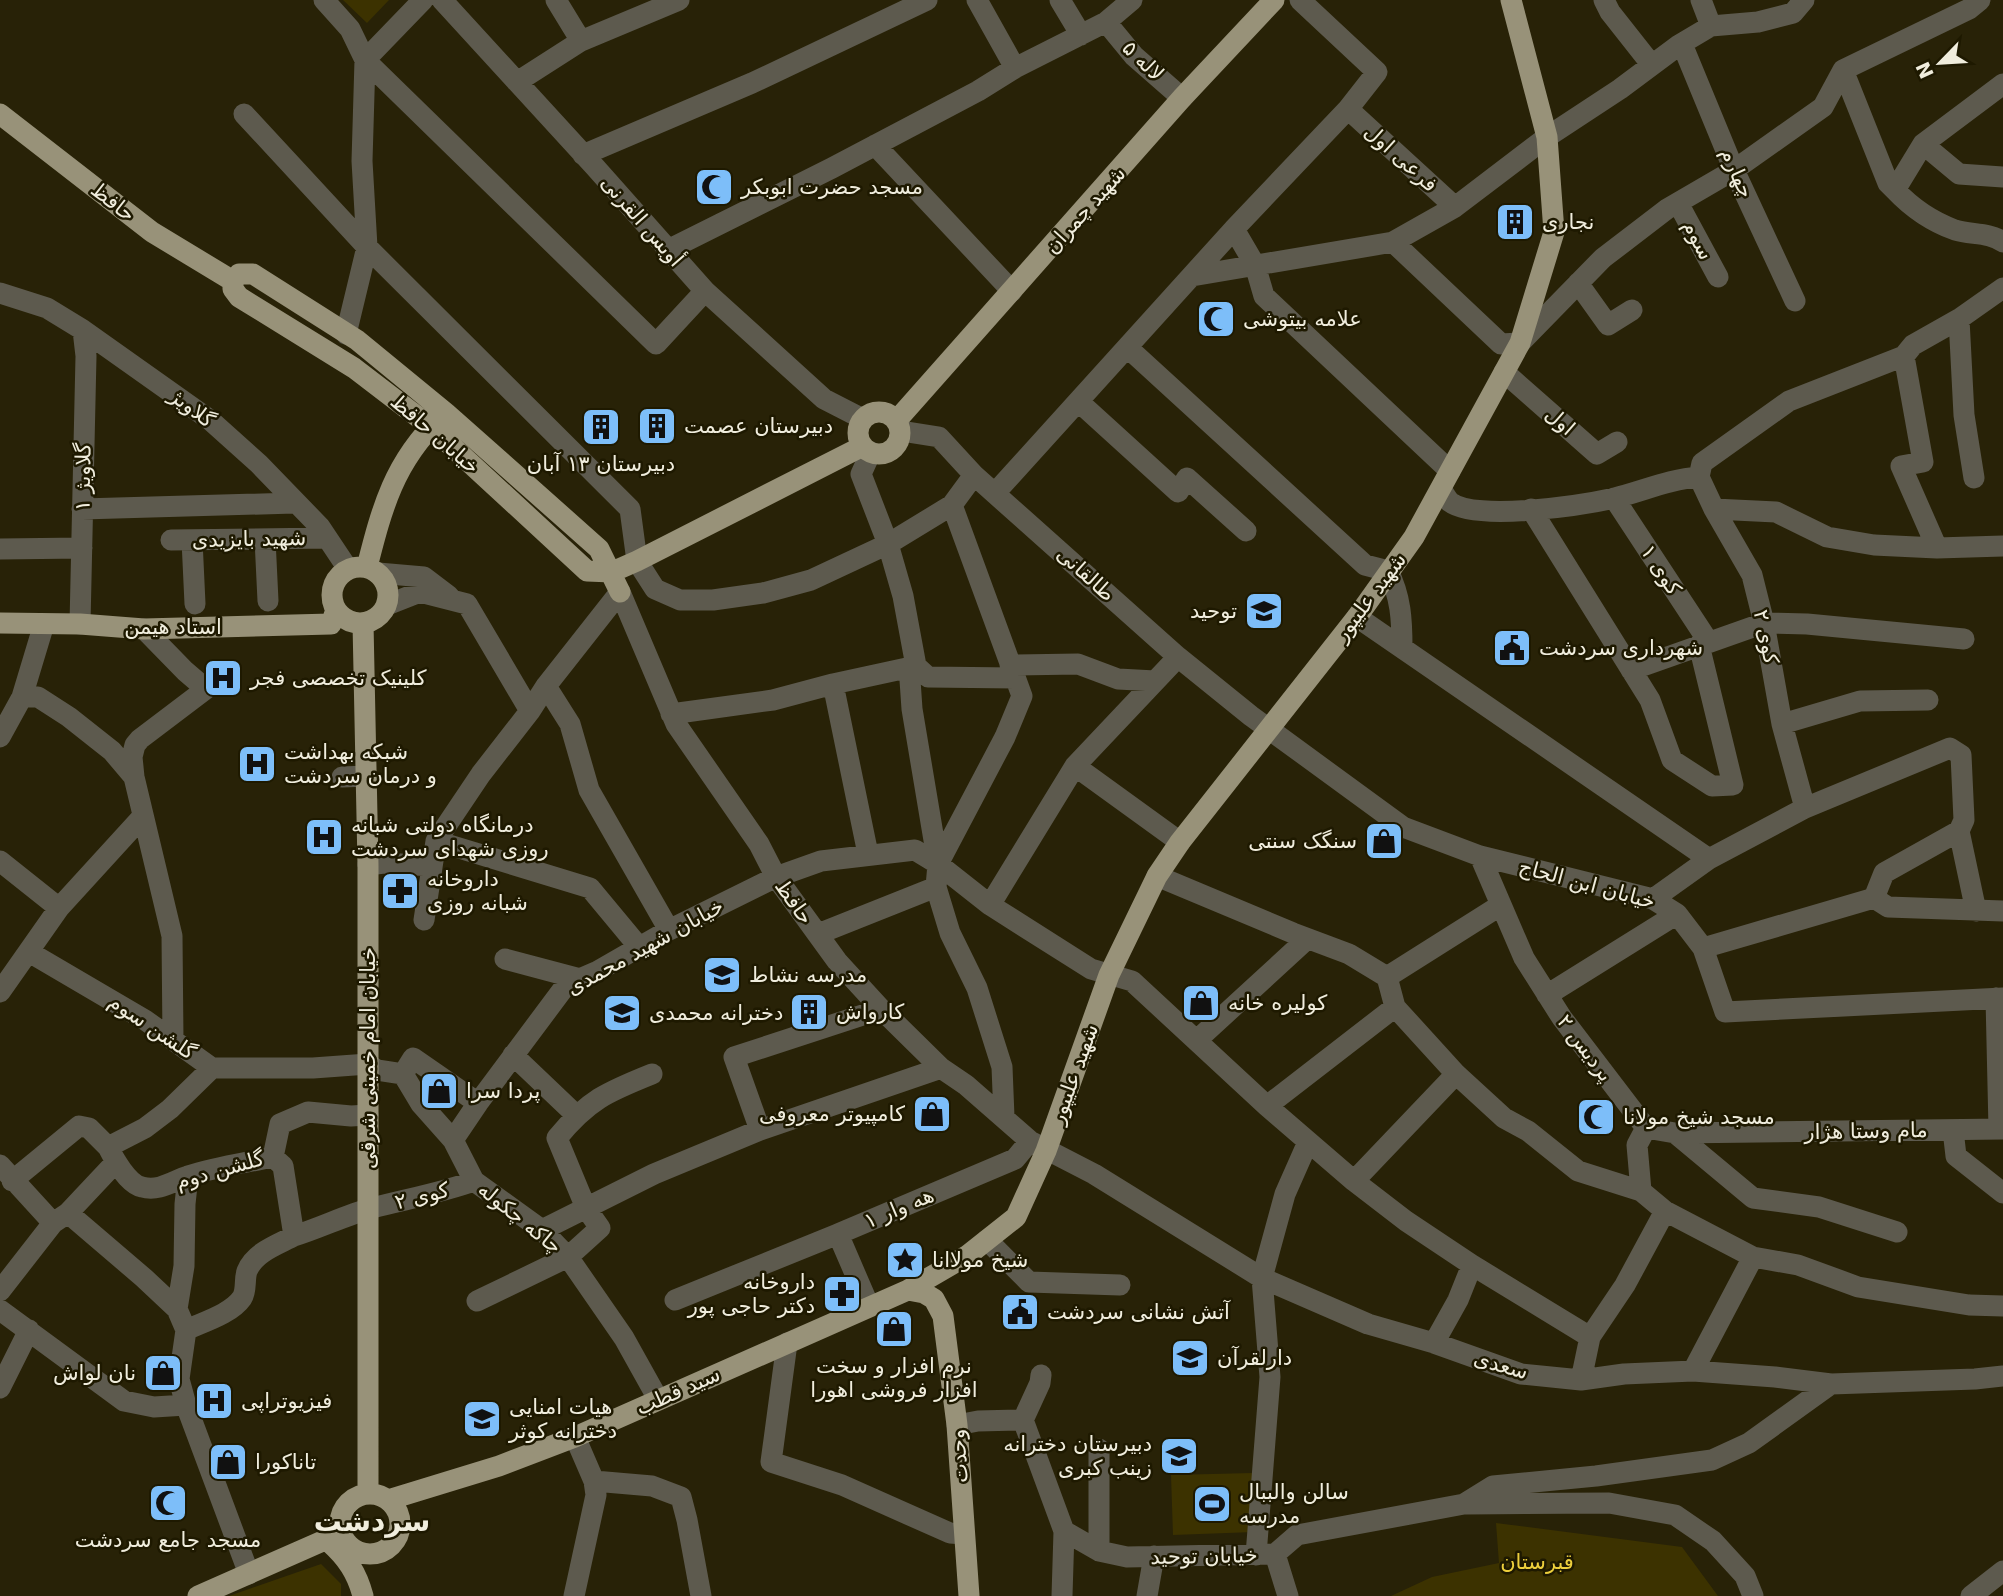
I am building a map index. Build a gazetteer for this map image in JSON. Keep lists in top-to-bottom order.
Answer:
{
  "streets": {
    "main road": [
      "حافظ",
      "شهید چمران",
      "خیابان حافظ",
      "شهید علیپور",
      "استاد هیمن",
      "خیابان امام خمینی شرقی",
      "سید قطب",
      "وحدت"
    ],
    "street": [
      "لاله ۵",
      "فرعی اول",
      "چهارم",
      "أویس القرنی",
      "سوم",
      "گلاویژ",
      "اول",
      "گلاویژ ۱",
      "شهید بایزیدی",
      "کوی ۱",
      "طالقانی",
      "کوی ۲",
      "خیابان ابن الحاج",
      "خیابان شهید محمدی",
      "گلشن سوم",
      "پردیس ۲",
      "مام وستا هژار",
      "گلشن دوم",
      "هه وار ۱",
      "چاکه چکوله",
      "سعدی",
      "خیابان توحید"
    ]
  },
  "crossings": [
    ["لاله ۵", "شهید چمران"],
    ["حافظ", "خیابان حافظ"],
    ["حافظ", "شهید علیپور"],
    ["حافظ", "خیابان شهید محمدی"],
    ["حافظ", "هه وار ۱"],
    ["حافظ", "سعدی"],
    ["شهید چمران", "أویس القرنی"],
    ["شهید چمران", "طالقانی"],
    ["أویس القرنی", "طالقانی"],
    ["گلاویژ", "گلاویژ ۱"],
    ["گلاویژ", "شهید بایزیدی"],
    ["گلاویژ", "استاد هیمن"],
    ["گلاویژ", "خیابان امام خمینی شرقی"],
    ["اول", "شهید علیپور"],
    ["گلاویژ ۱", "استاد هیمن"],
    ["طالقانی", "شهید علیپور"],
    ["طالقانی", "خیابان ابن الحاج"],
    ["شهید علیپور", "خیابان ابن الحاج"],
    ["شهید علیپور", "خیابان شهید محمدی"],
    ["شهید علیپور", "هه وار ۱"],
    ["شهید علیپور", "سعدی"],
    ["شهید علیپور", "سید قطب"],
    ["شهید علیپور", "وحدت"],
    ["استاد هیمن", "خیابان امام خمینی شرقی"],
    ["کوی ۲", "خیابان امام خمینی شرقی"],
    ["کوی ۲", "چاکه چکوله"],
    ["خیابان ابن الحاج", "پردیس ۲"],
    ["خیابان شهید محمدی", "چاکه چکوله"],
    ["گلشن سوم", "خیابان امام خمینی شرقی"],
    ["پردیس ۲", "مام وستا هژار"],
    ["خیابان امام خمینی شرقی", "گلشن دوم"],
    ["خیابان امام خمینی شرقی", "سید قطب"],
    ["هه وار ۱", "سعدی"],
    ["هه وار ۱", "سید قطب"],
    ["چاکه چکوله", "سید قطب"],
    ["سعدی", "خیابان توحید"],
    ["سید قطب", "وحدت"]
  ],
  "districts": ["سردشت"],
  "parks": ["قبرستان"],
  "places": {
    "mosque": [
      "مسجد حضرت ابوبکر",
      "علامه بیتوشی",
      "مسجد شیخ مولانا",
      "مسجد جامع سردشت"
    ],
    "building": [
      "نجاری",
      "دبیرستان عصمت",
      "دبیرستان ۱۳ آبان",
      "کارواش"
    ],
    "school or university": [
      "توحید",
      "مدرسه نشاط",
      "دخترانه محمدی",
      "دارلقرآن",
      "هیات امنایی دخترانه کوثر",
      "دبیرستان دخترانه زینب کبری"
    ],
    "public building": ["شهرداری سردشت", "آتش نشانی سردشت"],
    "hospital": [
      "کلینیک تخصصی فجر",
      "شبکه بهداشت و درمان سردشت",
      "درمانگاه دولتی شبانه روزی شهدای سردشت",
      "فیزیوتراپی"
    ],
    "shop": [
      "سنگک سنتی",
      "کولیره خانه",
      "پردا سرا",
      "کامپیوتر معروفی",
      "نرم افزار و سخت افزار فروشی اهورا",
      "نان لواش",
      "تاناکورا"
    ],
    "pharmacy": ["داروخانه شبانه روزی", "داروخانه دکتر حاجی پور"],
    "place": ["شیخ مولاانا"],
    "sports": ["سالن والببال مدرسه"]
  },
  "north": "bottom left"
}
